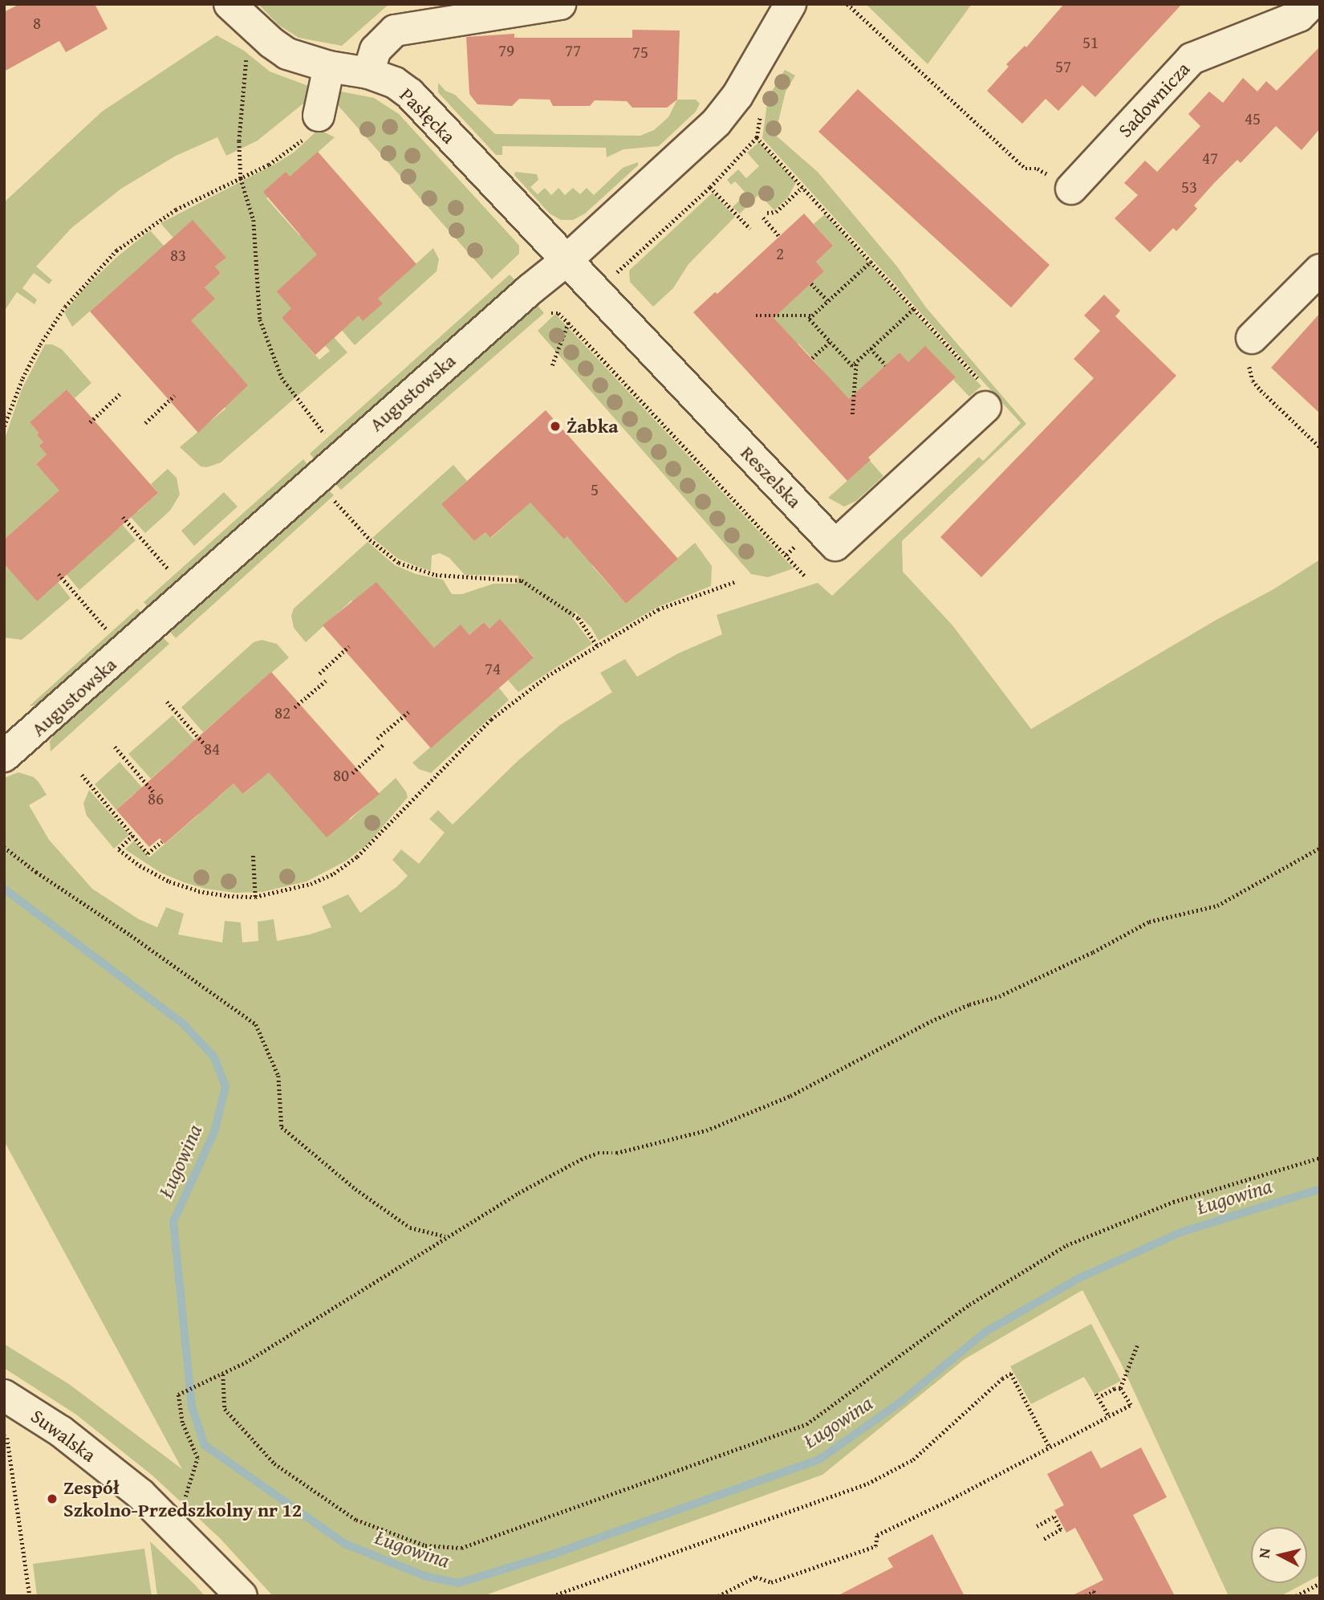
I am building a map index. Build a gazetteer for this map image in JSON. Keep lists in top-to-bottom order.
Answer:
{
  "streets": {
    "street": [
      "Sadownicza",
      "Pasłęcka",
      "Augustowska",
      "Reszelska",
      "Suwalska"
    ]
  },
  "crossings": [
    ["Pasłęcka", "Augustowska"],
    ["Pasłęcka", "Reszelska"],
    ["Augustowska", "Reszelska"]
  ],
  "water": ["Ługowina"],
  "places": ["Żabka", "Zespół Szkolno-Przedszkolny nr 12"],
  "house_numbers": [
    "8",
    "51",
    "79",
    "77",
    "75",
    "57",
    "45",
    "47",
    "53",
    "2",
    "83",
    "5",
    "74",
    "82",
    "84",
    "80",
    "86"
  ],
  "north": "left"
}
